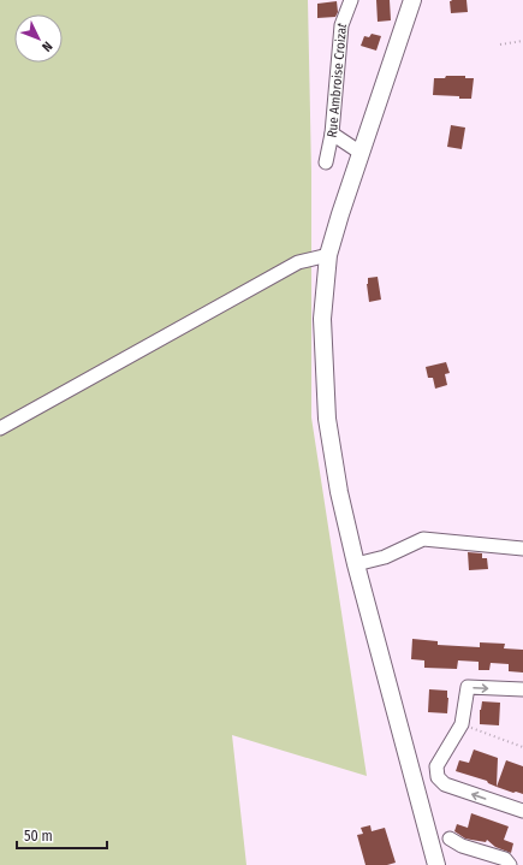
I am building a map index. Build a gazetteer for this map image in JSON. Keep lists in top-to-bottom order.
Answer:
{
  "streets": {
    "street": ["Rue Ambroise Croizat"]
  },
  "scale_bar": "50 m",
  "north": "bottom right"
}
